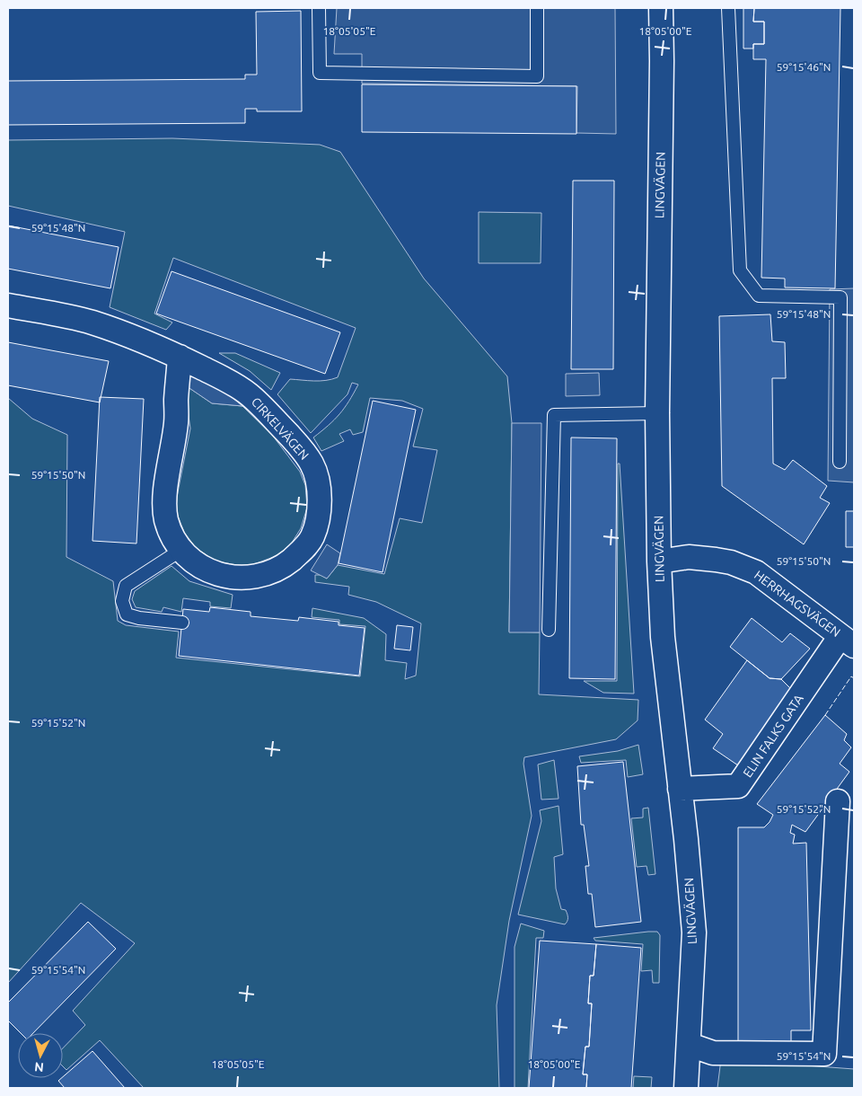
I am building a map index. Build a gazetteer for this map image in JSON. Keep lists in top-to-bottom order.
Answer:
{
  "streets": {
    "street": [
      "LINGVÄGEN",
      "CIRKELVÄGEN",
      "HERRHAGSVÄGEN",
      "ELIN FALKS GATA"
    ]
  },
  "crossings": [
    ["LINGVÄGEN", "HERRHAGSVÄGEN"],
    ["LINGVÄGEN", "ELIN FALKS GATA"],
    ["HERRHAGSVÄGEN", "ELIN FALKS GATA"]
  ],
  "north": "bottom",
  "coordinates": [
    "18°05'05\"E",
    "18°05'00\"E",
    "59°15'46\"N",
    "59°15'48\"N",
    "59°15'50\"N",
    "59°15'52\"N",
    "59°15'54\"N"
  ]
}
